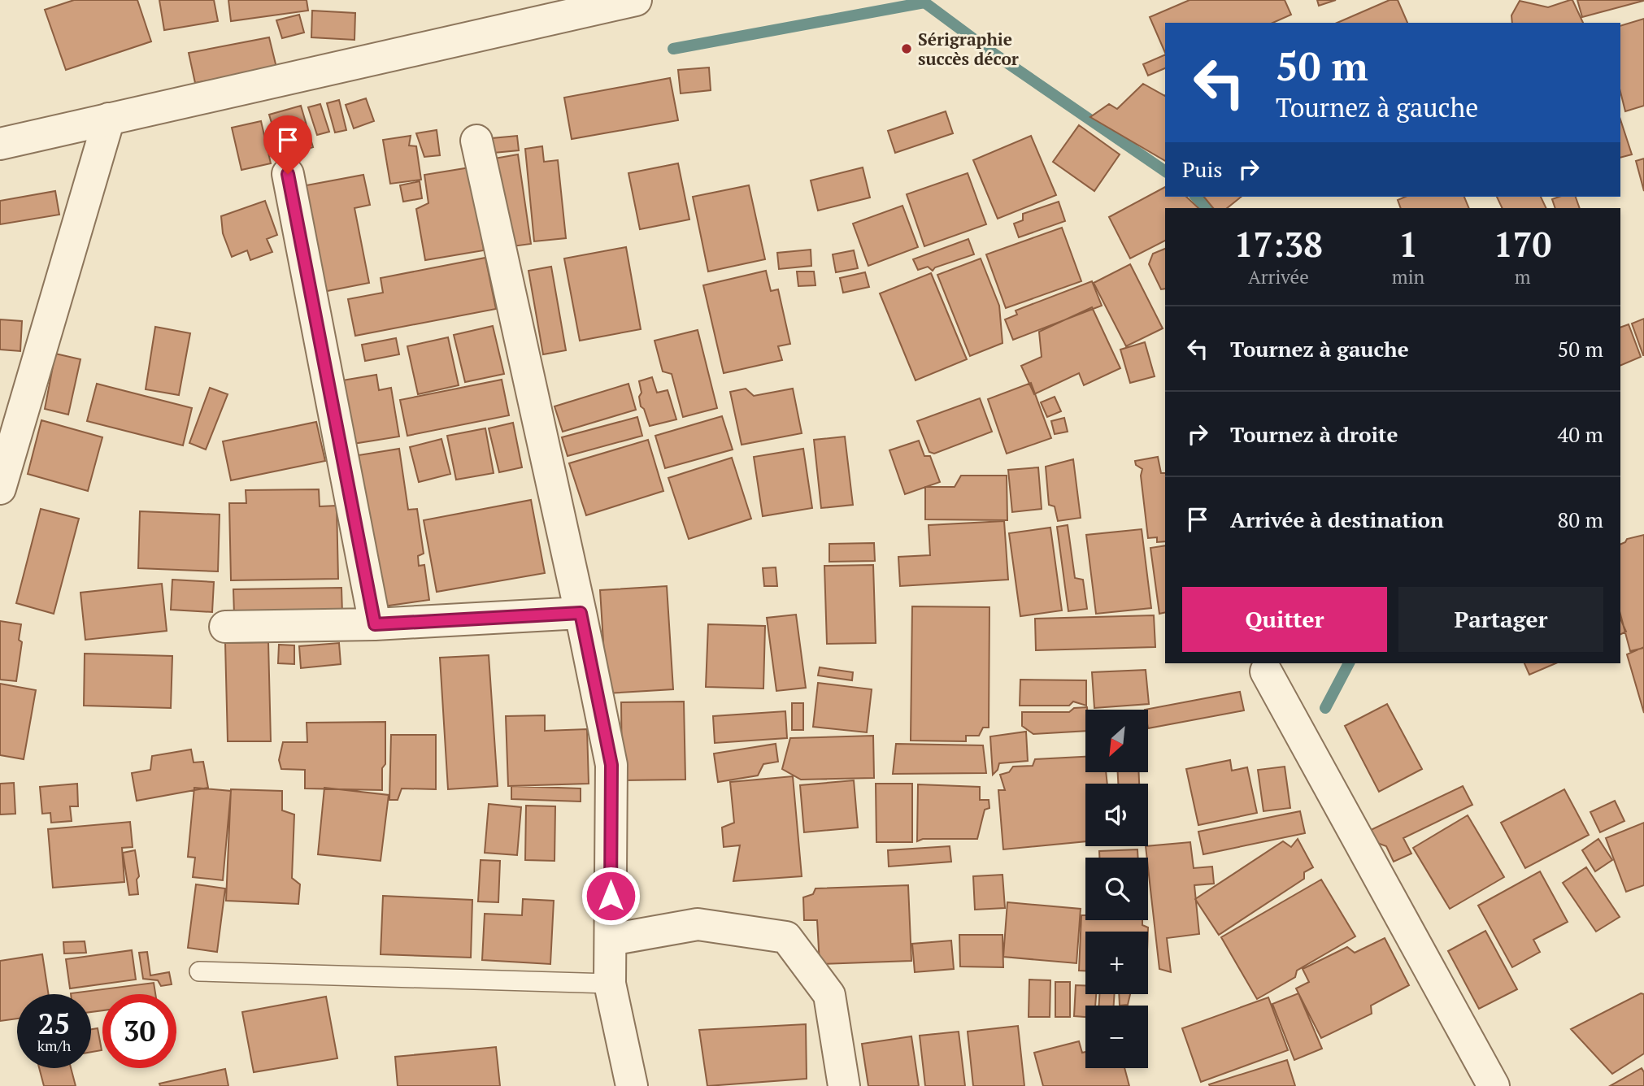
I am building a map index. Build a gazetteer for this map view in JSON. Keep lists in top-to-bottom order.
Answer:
{
  "places": ["Sérigraphie succès décor"],
  "north": "bottom left",
  "page": {
    "turn": ["50 m", "Tournez à gauche"],
    "then": "Puis",
    "eta": [
      "17:38",
      "Arrivée",
      "1",
      "min",
      "170",
      "m"
    ],
    "list": [
      {
        "name": "Tournez à gauche",
        "value": "50 m"
      },
      {
        "name": "Tournez à droite",
        "value": "40 m"
      },
      {
        "name": "Arrivée à destination",
        "value": "80 m"
      }
    ],
    "buttons": ["Quitter", "Partager"],
    "map_buttons": ["+", "−"],
    "speed": "25 km/h",
    "limit": "30"
  }
}
